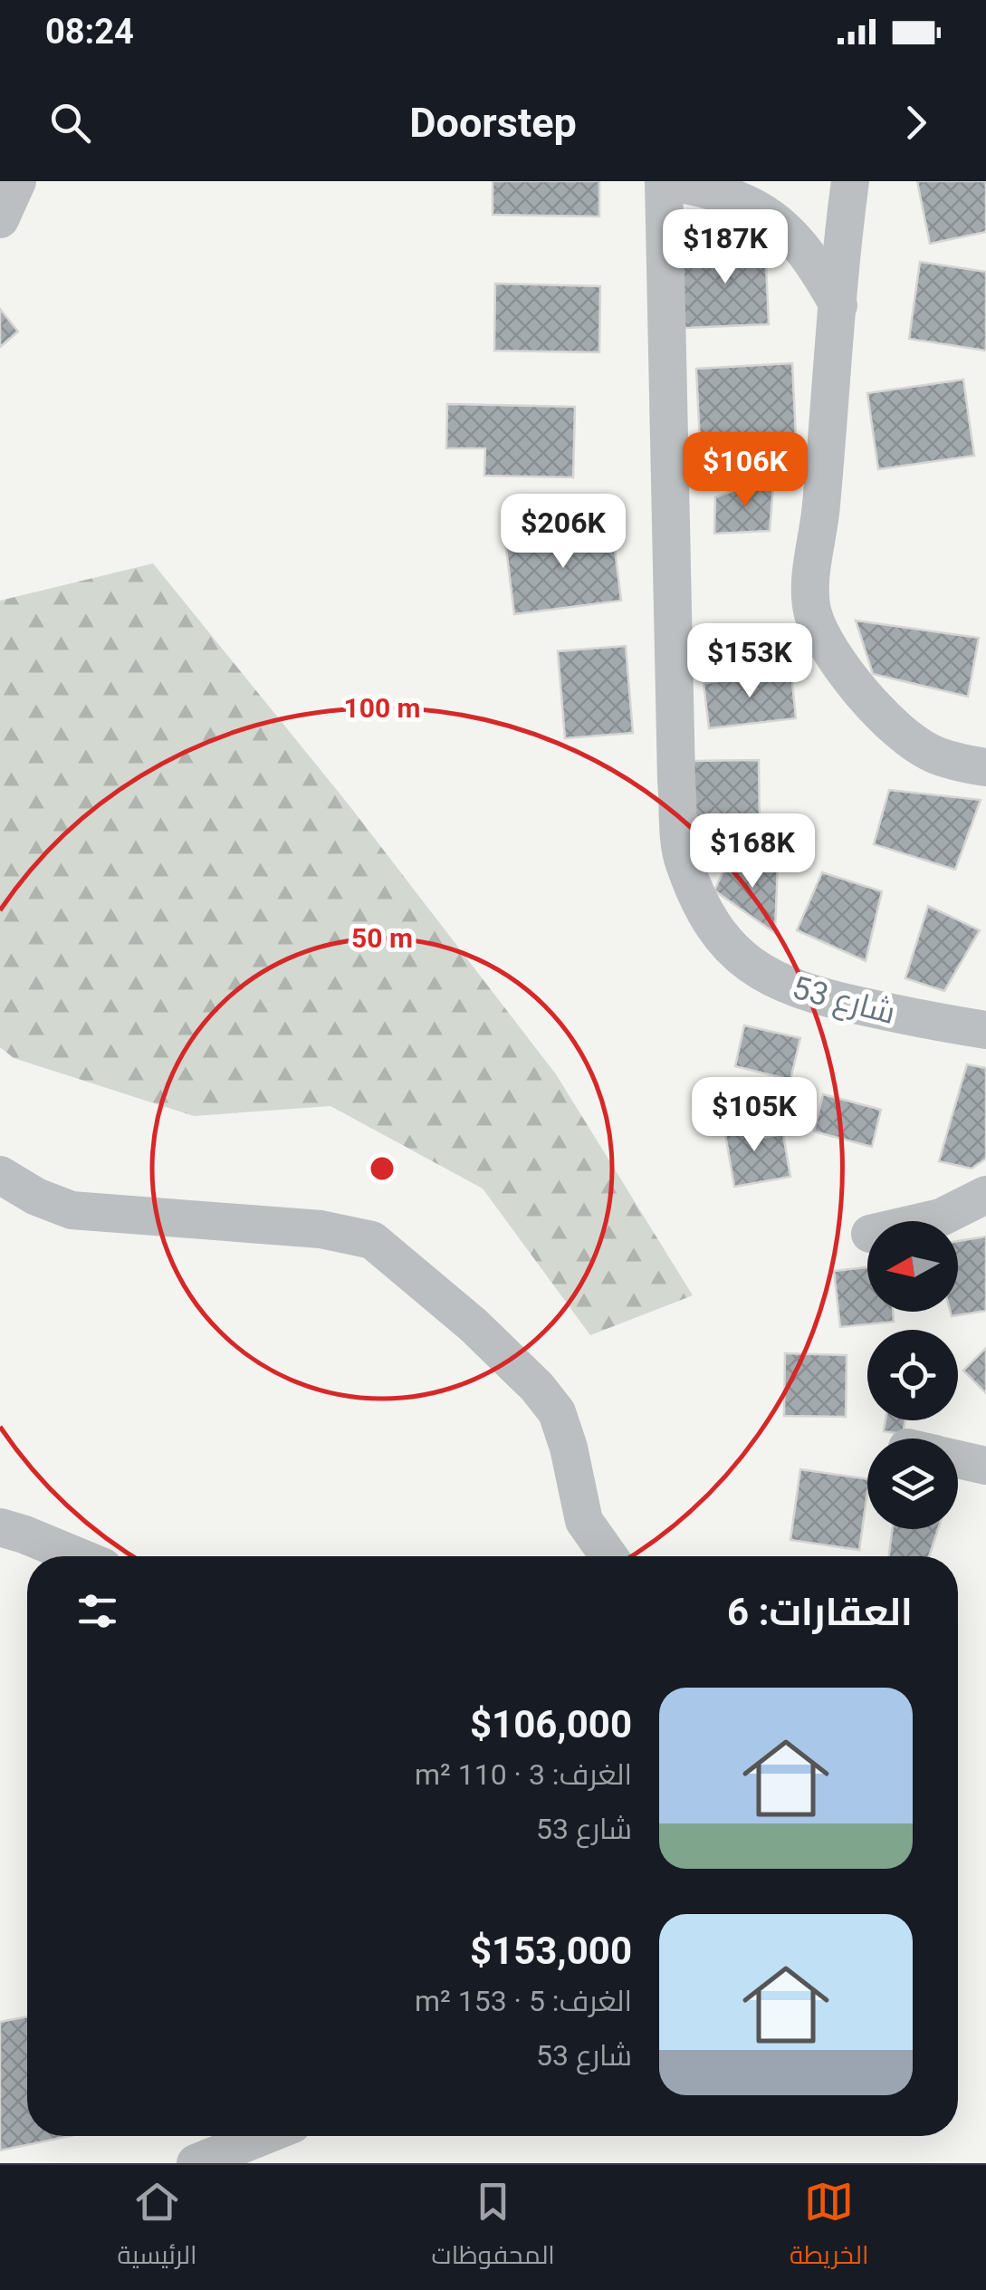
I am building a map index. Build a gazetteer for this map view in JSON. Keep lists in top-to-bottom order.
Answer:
{
  "streets": {
    "street": ["شارع 53"]
  },
  "north": "left",
  "page": {
    "status": "08:24",
    "header": "Doorstep",
    "price": [
      "$187K",
      "$106K",
      "$206K",
      "$153K",
      "$168K",
      "$105K"
    ],
    "heading": "العقارات: 6",
    "list": [
      {
        "name": "$106,000",
        "note": "الغرف: 3 · 110 m² · شارع 53"
      },
      {
        "name": "$153,000",
        "note": "الغرف: 5 · 153 m² · شارع 53"
      }
    ],
    "tabs": ["الخريطة", "المحفوظات", "الرئيسية"]
  },
  "rings": ["100 m", "50 m"]
}
